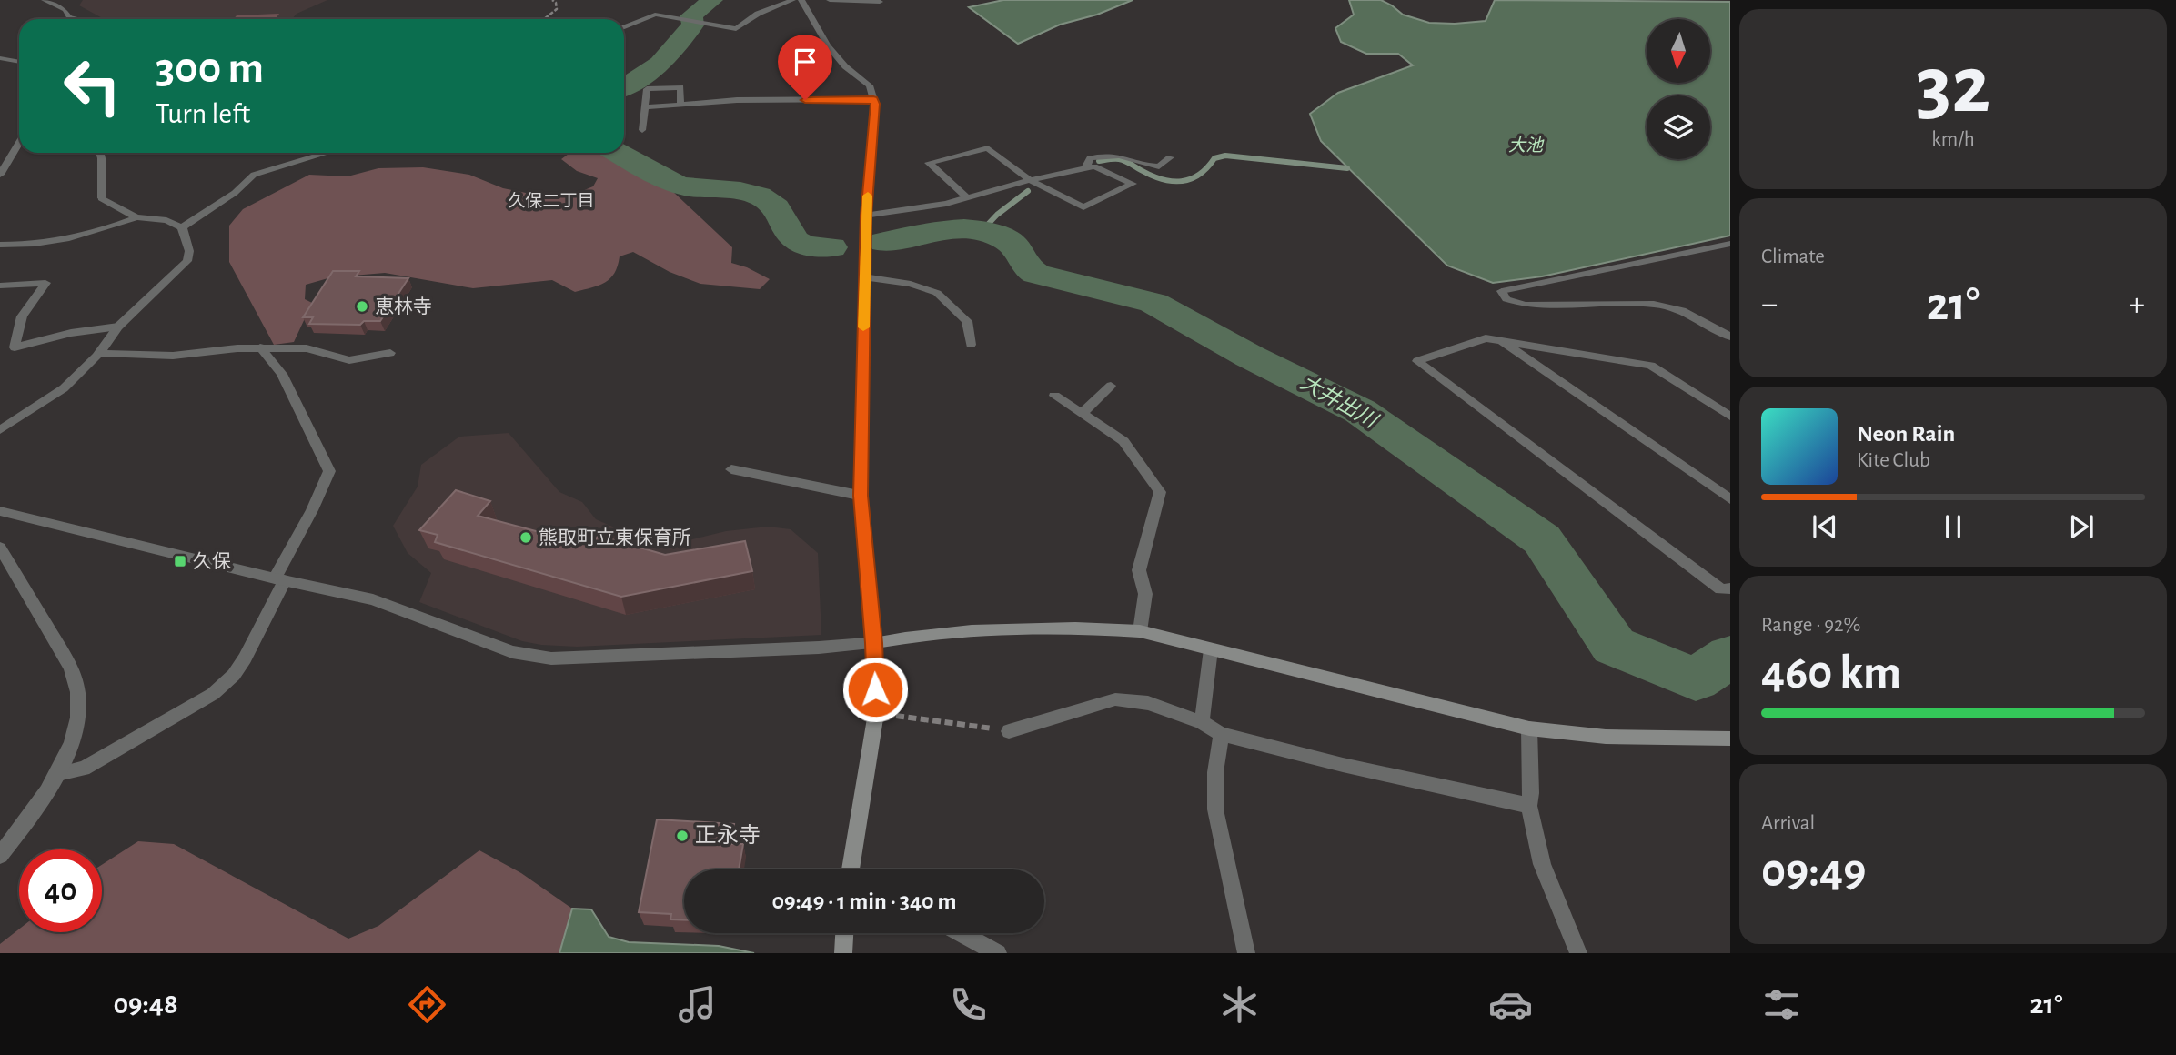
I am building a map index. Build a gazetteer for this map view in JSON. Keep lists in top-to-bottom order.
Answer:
{
  "districts": ["久保二丁目"],
  "water": ["大池", "大井出川"],
  "places": {
    "other": ["恵林寺", "熊取町立東保育所", "正永寺"],
    "transit": ["久保"]
  },
  "north": "bottom",
  "page": {
    "tile": [
      ["32", "km/h"],
      "Climate",
      ["Range · 92%", "460 km"],
      ["Arrival", "09:49"]
    ],
    "turn": ["300 m", "Turn left"],
    "heat": ["−", "21°", "+"],
    "song": ["Neon Rain", "Kite Club"],
    "limit": "40",
    "trip": "09:49 · 1 min · 340 m",
    "tabs": ["09:48", "21°"]
  }
}
